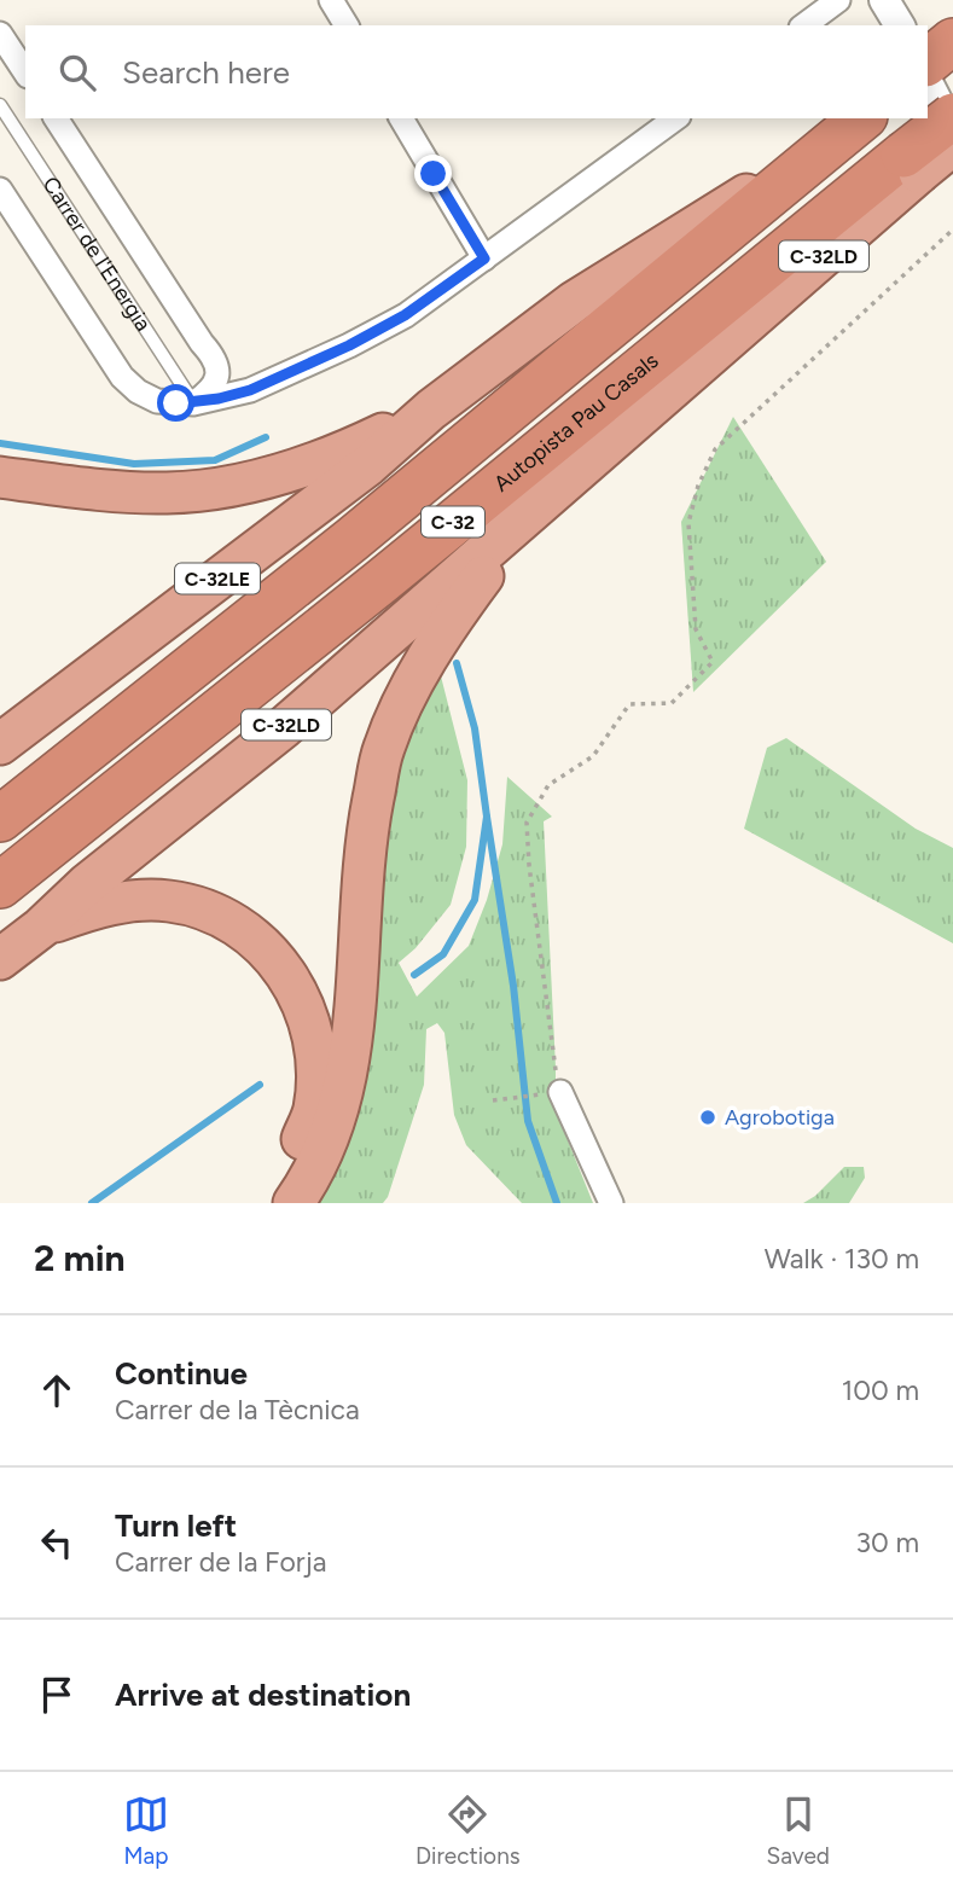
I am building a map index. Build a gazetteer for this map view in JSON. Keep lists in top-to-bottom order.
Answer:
{
  "streets": {
    "highway": [
      "C-32LD",
      "Autopista Pau Casals",
      "C-32",
      "C-32LE"
    ],
    "street": ["Carrer de l'Energia"]
  },
  "crossings": [
    ["C-32LD", "Autopista Pau Casals"],
    ["C-32", "C-32LE"]
  ],
  "places": ["Agrobotiga"],
  "page": {
    "search": "Search here",
    "heading": ["2 min", "Walk · 130 m"],
    "list": [
      ["Continue", "Carrer de la Tècnica", "100 m"],
      ["Turn left", "Carrer de la Forja", "30 m"],
      "Arrive at destination"
    ],
    "nav": ["Map", "Directions", "Saved"]
  }
}
